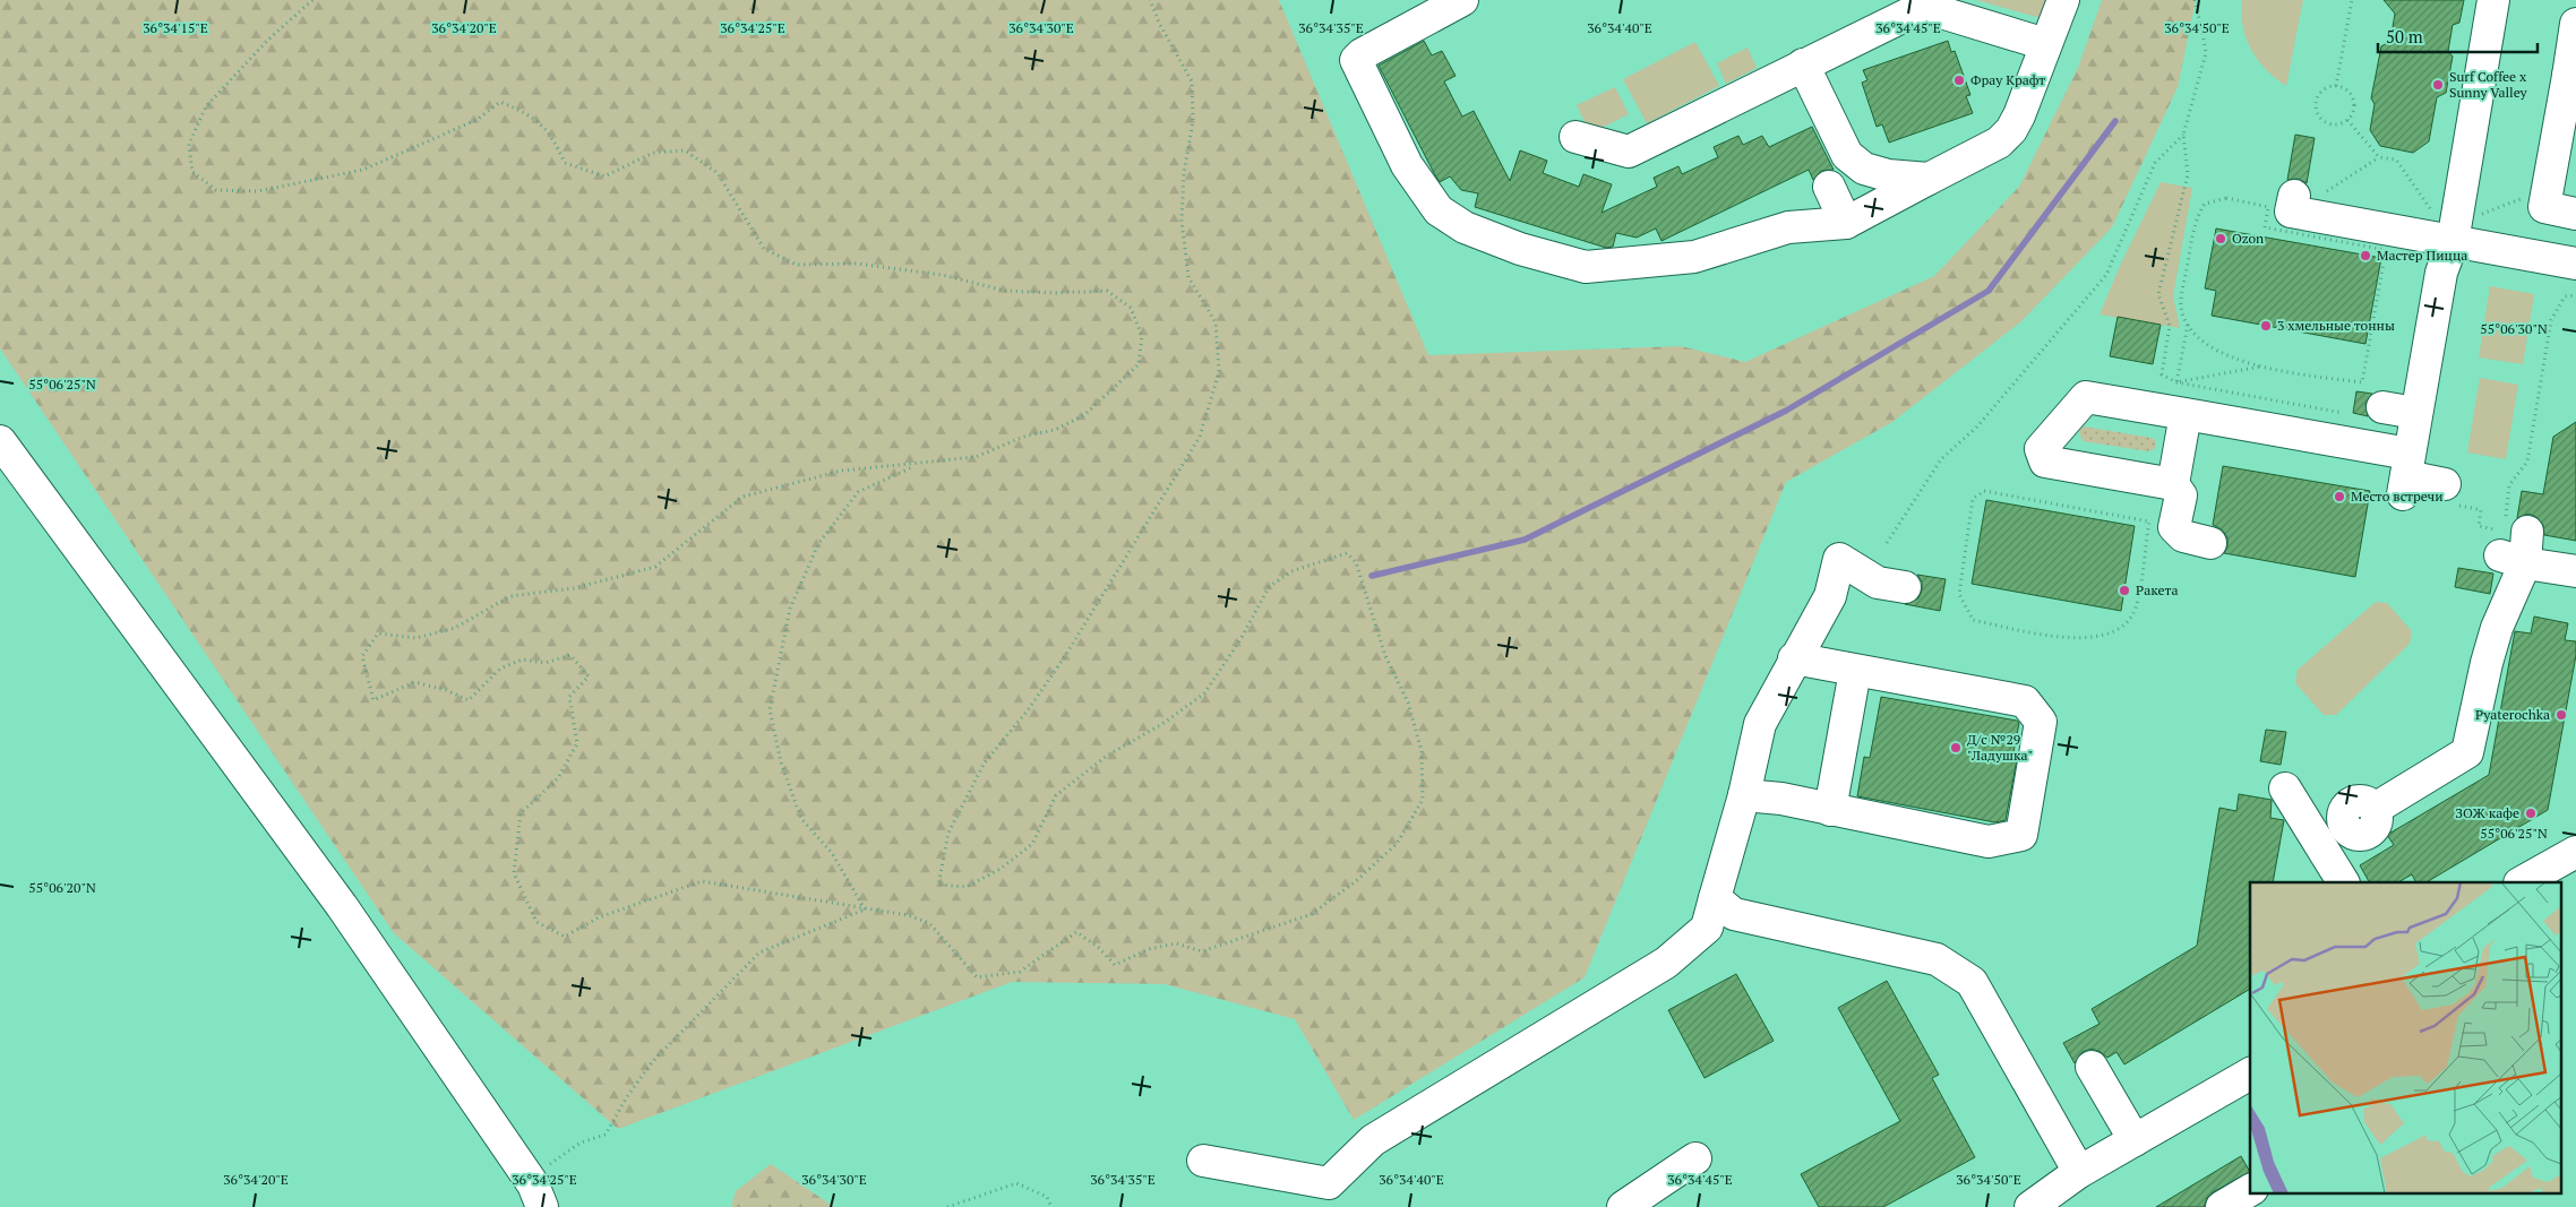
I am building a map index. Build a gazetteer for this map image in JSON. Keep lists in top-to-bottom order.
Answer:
{
  "places": [
    "Фрау Крафт",
    "Surf Coffee x Sunny Valley",
    "Ozon",
    "Мастер Пицца",
    "3 хмельные тонны",
    "Место встречи",
    "Ракета",
    "Pyaterochka",
    "Д/с №29 \"Ладушка\"",
    "ЗОЖ кафе"
  ],
  "scale_bar": "50 m",
  "coordinates": [
    "36°34'15\"E",
    "36°34'20\"E",
    "36°34'25\"E",
    "36°34'30\"E",
    "36°34'35\"E",
    "36°34'40\"E",
    "36°34'45\"E",
    "36°34'50\"E",
    "55°06'30\"N",
    "55°06'25\"N",
    "55°06'20\"N"
  ]
}
